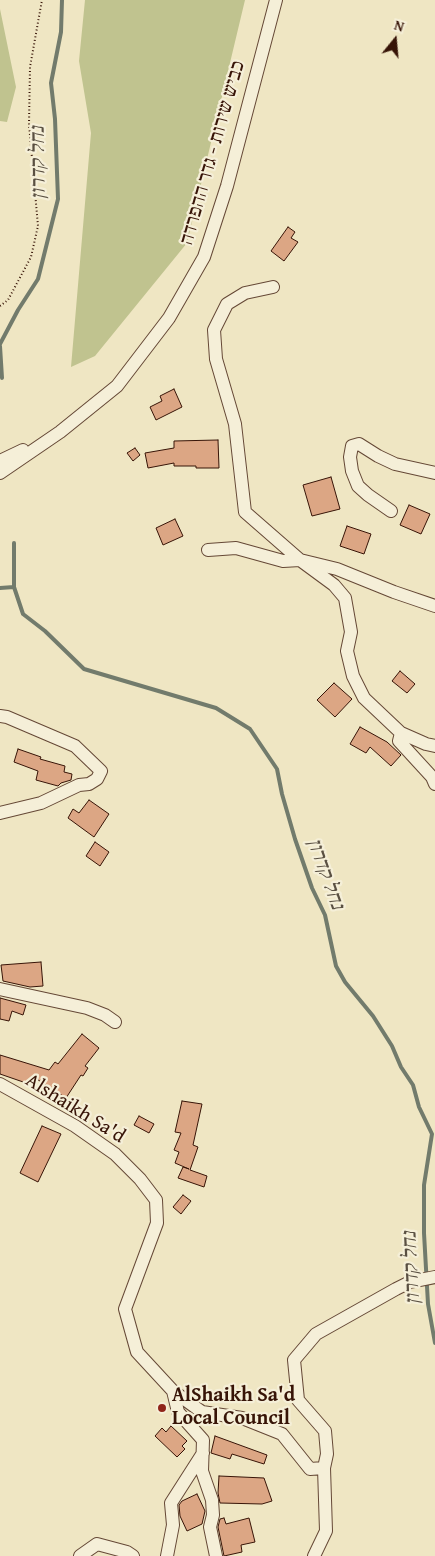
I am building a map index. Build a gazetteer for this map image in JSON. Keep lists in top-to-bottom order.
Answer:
{
  "streets": {
    "street": ["כביש שירות - גדר ההפרדה", "Alshaikh Sa'd"]
  },
  "water": ["נחל קדרון"],
  "places": ["AlShaikh Sa'd Local Council"],
  "north": "top"
}
